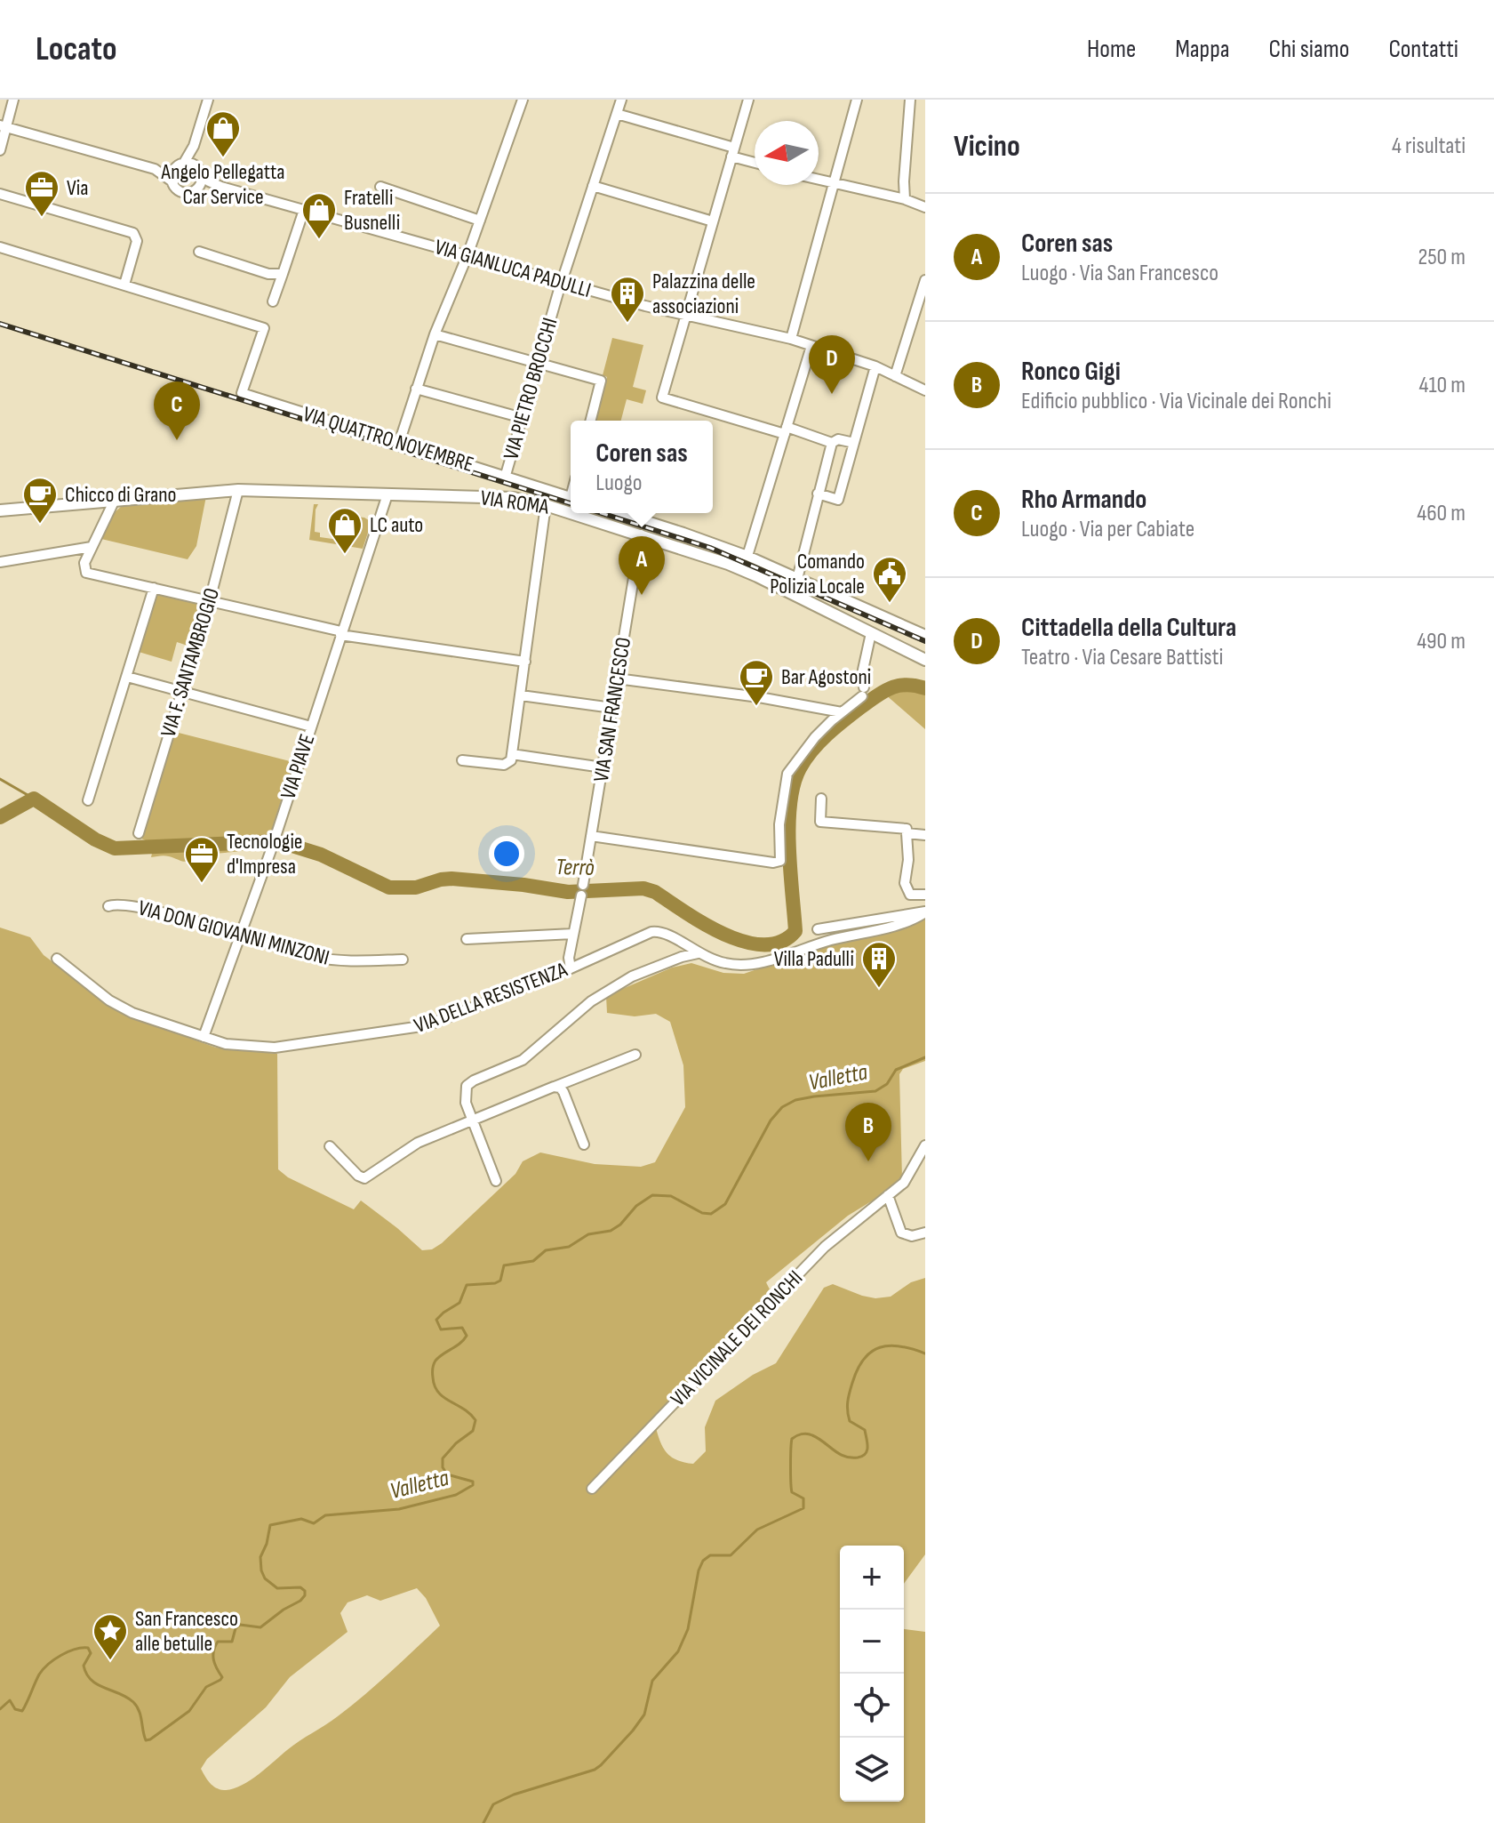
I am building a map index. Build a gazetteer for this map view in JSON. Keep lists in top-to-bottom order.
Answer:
{
  "streets": {
    "street": [
      "VIA GIANLUCA PADULLI",
      "VIA PIETRO BROCCHI",
      "VIA QUATTRO NOVEMBRE",
      "VIA ROMA",
      "VIA F. SANTAMBROGIO",
      "VIA SAN FRANCESCO",
      "VIA PIAVE",
      "VIA DON GIOVANNI MINZONI",
      "VIA DELLA RESISTENZA",
      "VIA VICINALE DEI RONCHI"
    ]
  },
  "crossings": [
    ["VIA GIANLUCA PADULLI", "VIA PIETRO BROCCHI"],
    ["VIA PIETRO BROCCHI", "VIA QUATTRO NOVEMBRE"],
    ["VIA ROMA", "VIA F. SANTAMBROGIO"],
    ["VIA ROMA", "VIA SAN FRANCESCO"],
    ["VIA ROMA", "VIA PIAVE"],
    ["VIA PIAVE", "VIA DON GIOVANNI MINZONI"],
    ["VIA PIAVE", "VIA DELLA RESISTENZA"]
  ],
  "water": ["Terrò", "Valletta"],
  "places": {
    "shop": ["Angelo Pellegatta Car Service", "Fratelli Busnelli", "LC auto"],
    "office": ["Via", "Tecnologie d'Impresa"],
    "building": ["Palazzina delle associazioni", "Villa Padulli"],
    "cafe": ["Chicco di Grano", "Bar Agostoni"],
    "public building": ["Comando Polizia Locale"],
    "place": ["San Francesco alle betulle"]
  },
  "north": "left",
  "page": {
    "header": "Locato",
    "nav": [
      "Home",
      "Mappa",
      "Chi siamo",
      "Contatti"
    ],
    "heading": ["Vicino", "4 risultati"],
    "list": [
      {
        "mark": "A",
        "name": "Coren sas",
        "note": "Luogo · Via San Francesco",
        "value": "250 m"
      },
      {
        "mark": "B",
        "name": "Ronco Gigi",
        "note": "Edificio pubblico · Via Vicinale dei Ronchi",
        "value": "410 m"
      },
      {
        "mark": "C",
        "name": "Rho Armando",
        "note": "Luogo · Via per Cabiate",
        "value": "460 m"
      },
      {
        "mark": "D",
        "name": "Cittadella della Cultura",
        "note": "Teatro · Via Cesare Battisti",
        "value": "490 m"
      }
    ],
    "pins": [
      "D",
      "C",
      "A",
      "B"
    ],
    "popup": ["Coren sas", "Luogo"],
    "map_buttons": ["+", "−"]
  }
}
